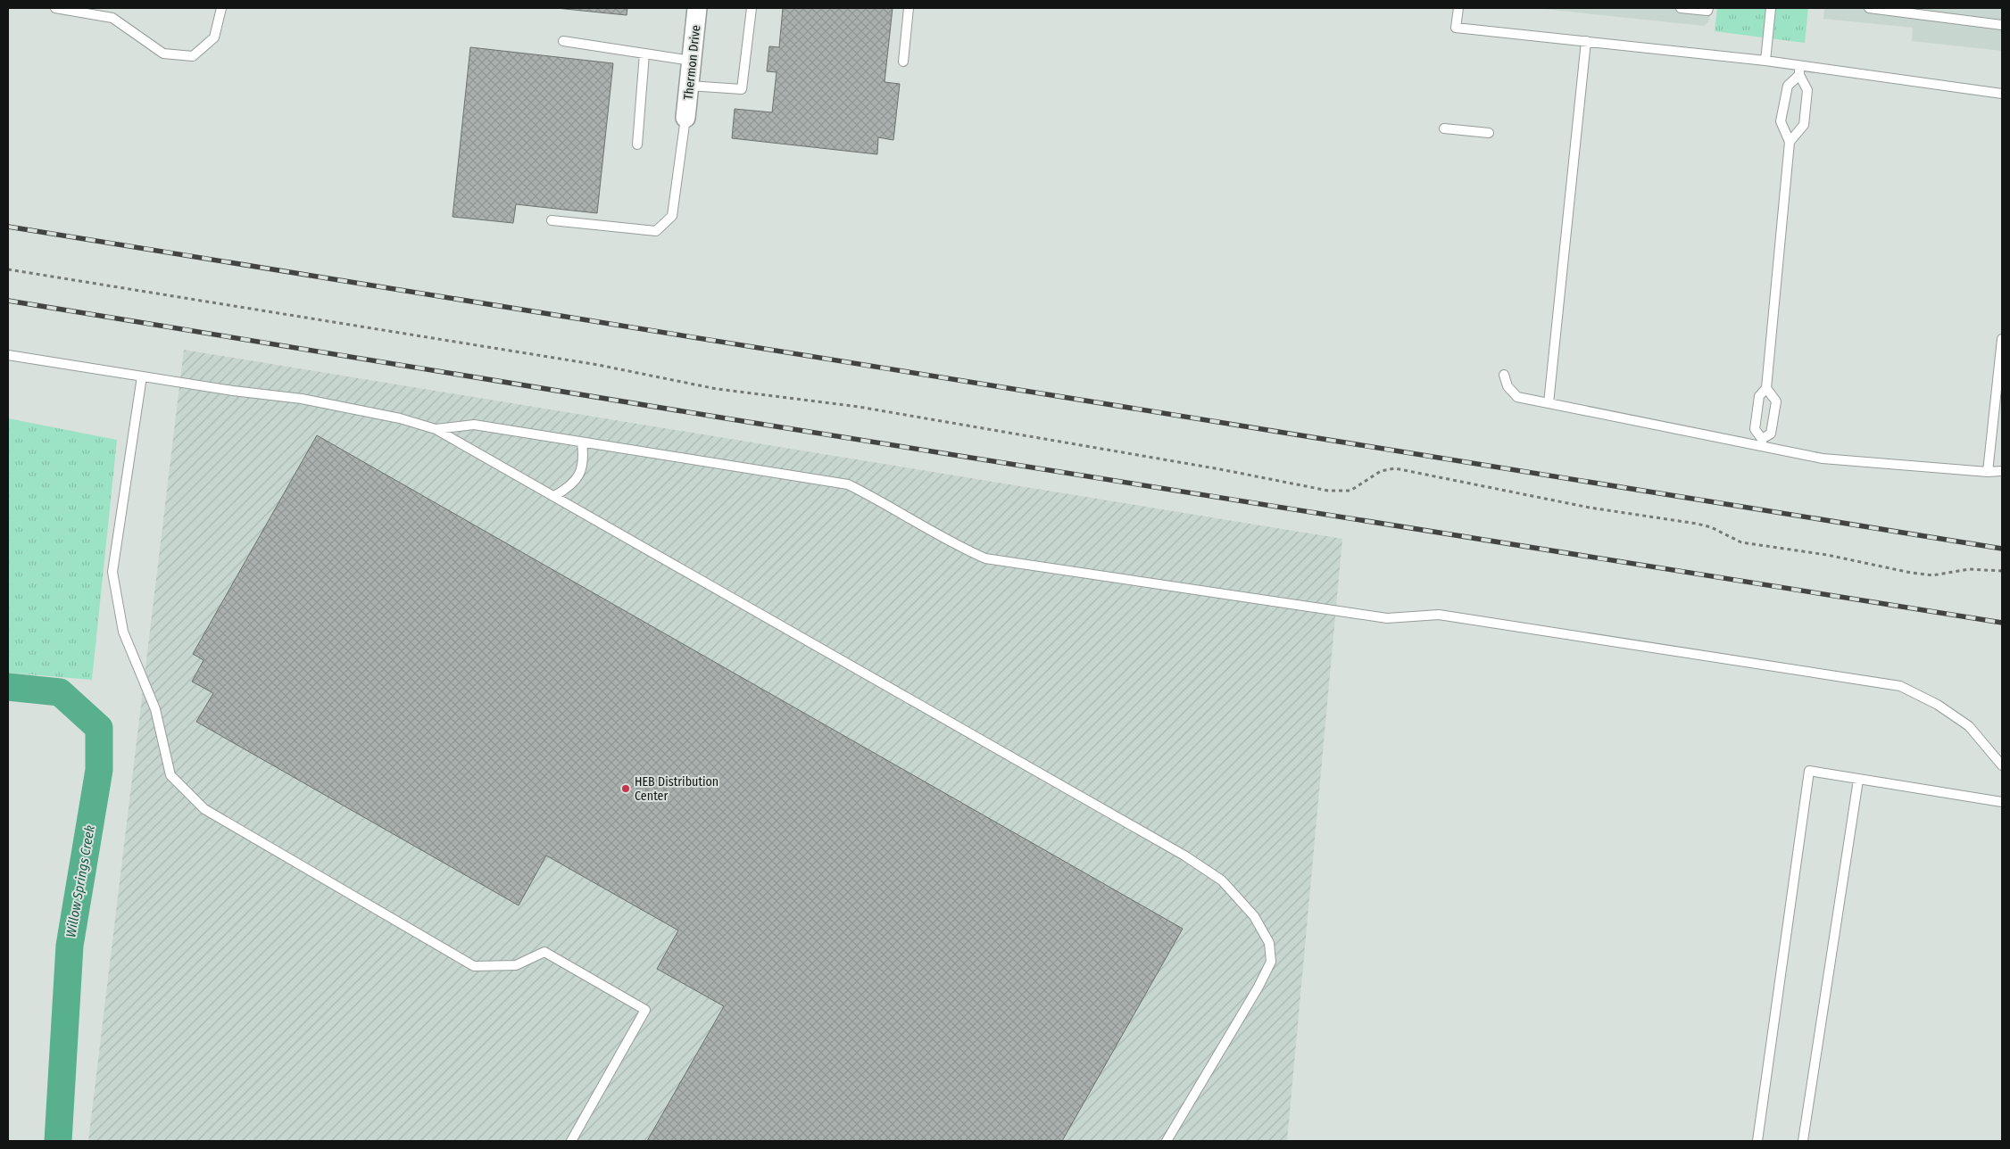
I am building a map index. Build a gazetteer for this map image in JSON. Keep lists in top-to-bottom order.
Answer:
{
  "streets": {
    "street": ["Thermon Drive"]
  },
  "water": ["Willow Springs Creek"],
  "places": ["HEB Distribution Center"]
}
